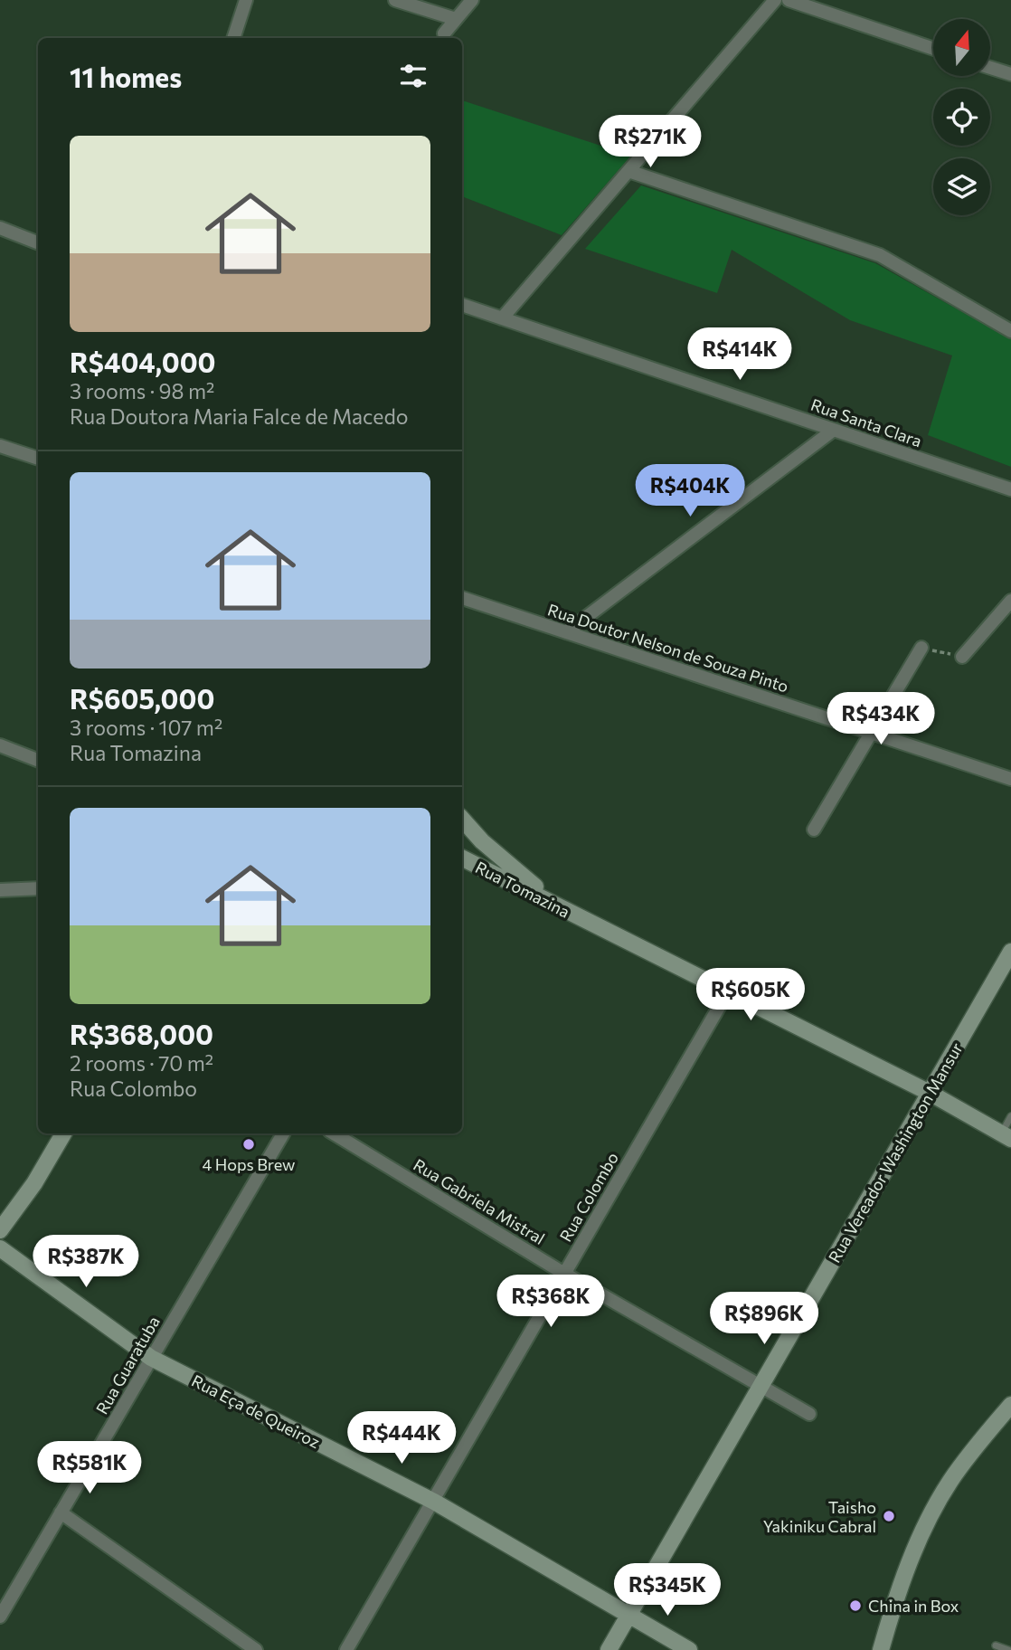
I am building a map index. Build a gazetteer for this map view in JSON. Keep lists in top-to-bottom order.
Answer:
{
  "streets": {
    "main road": ["Rua Tomazina", "Rua Vereador Washington Mansur", "Rua Eça de Queiroz"],
    "street": [
      "Rua Santa Clara",
      "Rua Doutor Nelson de Souza Pinto",
      "Rua Colombo",
      "Rua Gabriela Mistral",
      "Rua Guaratuba"
    ]
  },
  "crossings": [
    ["Rua Tomazina", "Rua Vereador Washington Mansur"],
    ["Rua Tomazina", "Rua Colombo"],
    ["Rua Vereador Washington Mansur", "Rua Gabriela Mistral"],
    ["Rua Vereador Washington Mansur", "Rua Eça de Queiroz"],
    ["Rua Colombo", "Rua Gabriela Mistral"],
    ["Rua Colombo", "Rua Eça de Queiroz"],
    ["Rua Guaratuba", "Rua Eça de Queiroz"]
  ],
  "places": ["4 Hops Brew", "Taisho Yakiniku Cabral", "China in Box"],
  "north": "top",
  "page": {
    "heading": "11 homes",
    "list": [
      {
        "name": "R$404,000",
        "note": "3 rooms · 98 m² · Rua Doutora Maria Falce de Macedo"
      },
      {
        "name": "R$605,000",
        "note": "3 rooms · 107 m² · Rua Tomazina"
      },
      {
        "name": "R$368,000",
        "note": "2 rooms · 70 m² · Rua Colombo"
      }
    ],
    "price": [
      "R$271K",
      "R$414K",
      "R$404K",
      "R$434K",
      "R$605K",
      "R$387K",
      "R$368K",
      "R$896K",
      "R$444K",
      "R$581K",
      "R$345K"
    ]
  }
}
